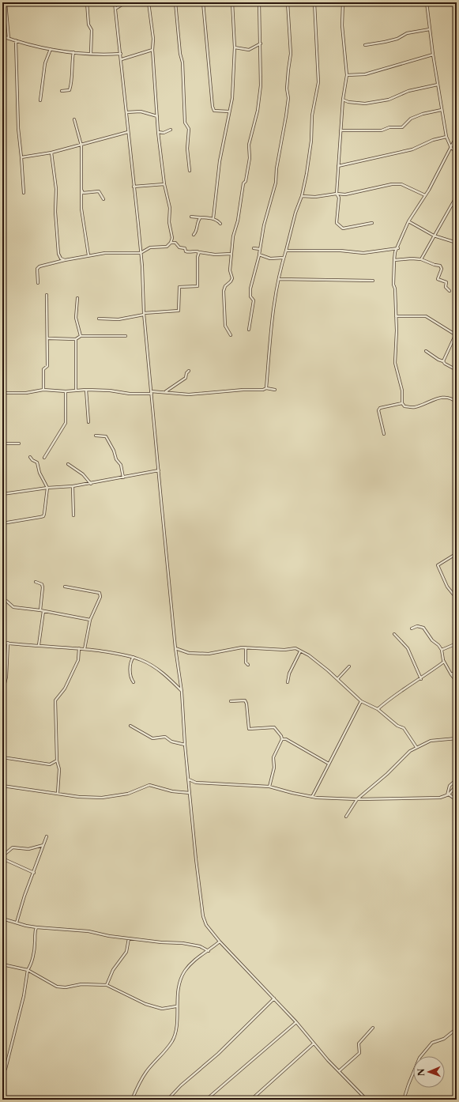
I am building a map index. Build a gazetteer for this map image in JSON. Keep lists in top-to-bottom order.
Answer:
{
  "north": "left"
}
